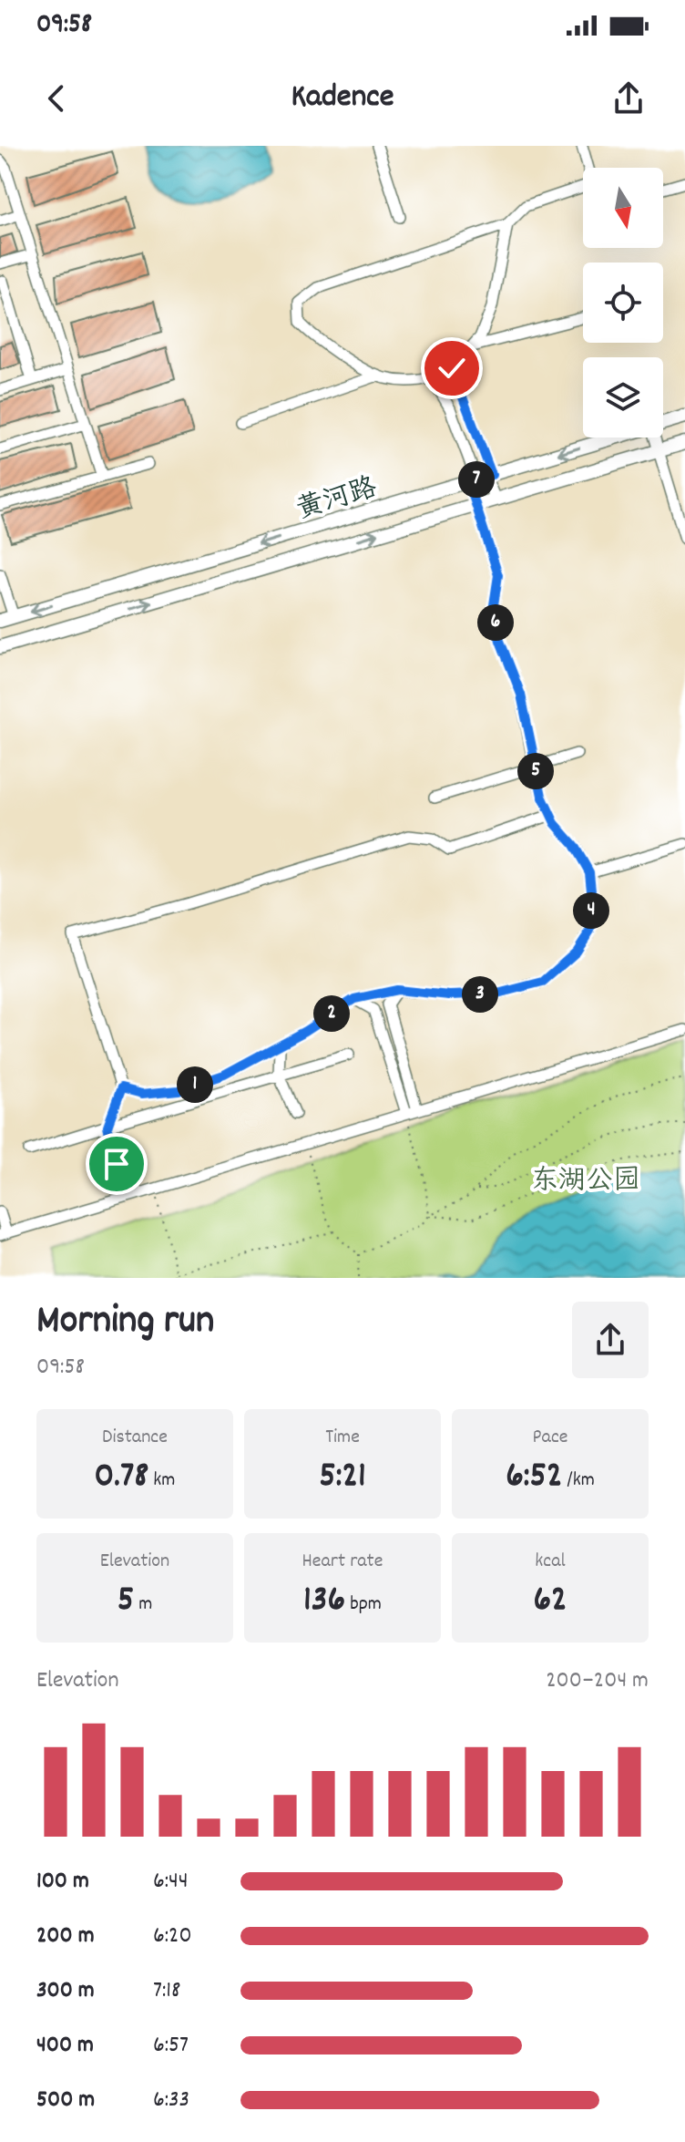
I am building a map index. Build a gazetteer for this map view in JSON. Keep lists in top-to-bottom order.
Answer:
{
  "streets": {
    "main road": ["黄河路"]
  },
  "parks": ["东湖公园"],
  "north": "bottom",
  "page": {
    "status": "09:58",
    "header": "Kadence",
    "pins": [
      "7",
      "6",
      "5",
      "4",
      "3",
      "2",
      "1"
    ],
    "heading": ["Morning run", "09:58"],
    "stats": [
      ["Distance", "0.78 km"],
      ["Time", "5:21"],
      ["Pace", "6:52 /km"],
      ["Elevation", "5 m"],
      ["Heart rate", "136 bpm"],
      ["kcal", "62"]
    ],
    "chart": ["Elevation", "200–204 m"],
    "list": [
      {
        "name": "100 m",
        "note": "6:44"
      },
      {
        "name": "200 m",
        "note": "6:20"
      },
      {
        "name": "300 m",
        "note": "7:18"
      },
      {
        "name": "400 m",
        "note": "6:57"
      },
      {
        "name": "500 m",
        "note": "6:33"
      }
    ]
  }
}
